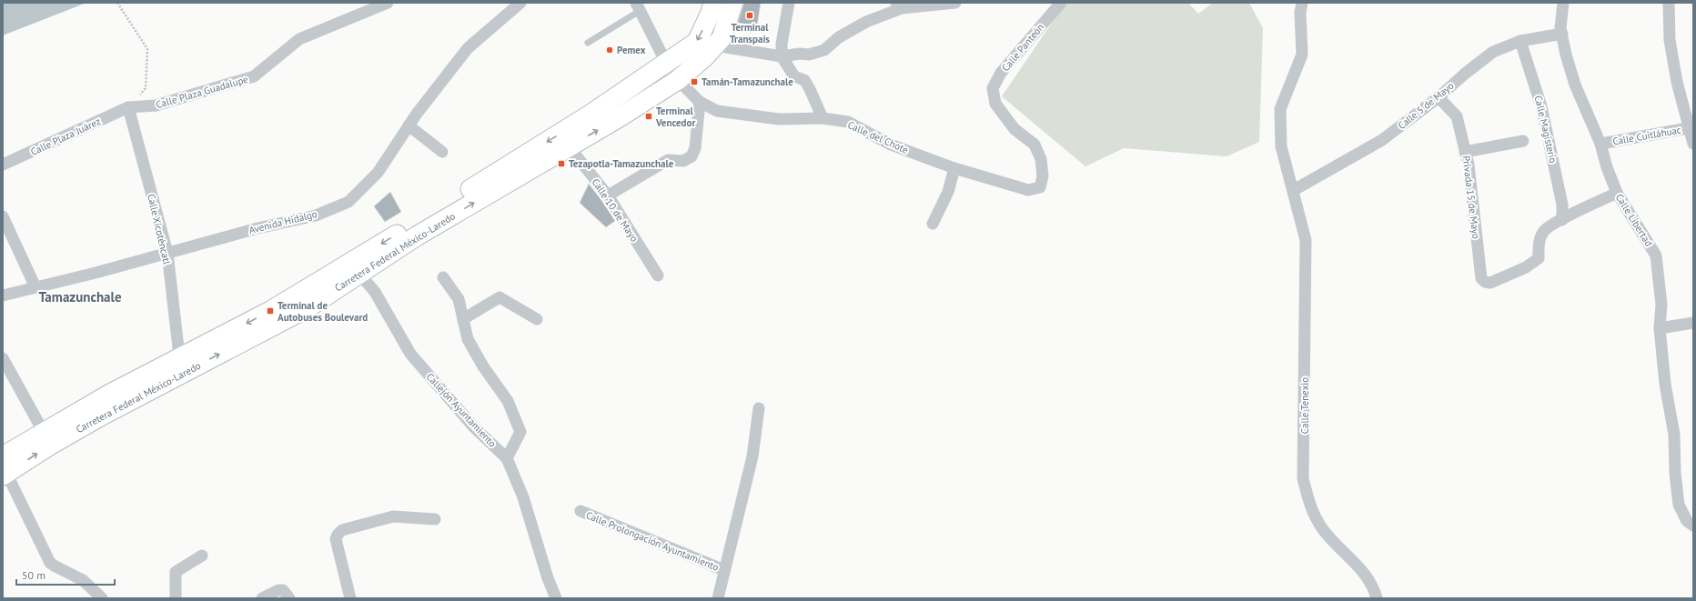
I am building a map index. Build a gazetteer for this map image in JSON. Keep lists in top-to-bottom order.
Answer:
{
  "streets": {
    "main road": ["Carretera Federal México-Laredo"],
    "street": [
      "Calle Panteón",
      "Calle Plaza Guadalupe",
      "Calle 5 de Mayo",
      "Calle Magisterio",
      "Calle Cuitláhuac",
      "Calle Plaza Juárez",
      "Calle del Chote",
      "Privada 15 de Mayo",
      "Calle 10 de Mayo",
      "Calle Libertad",
      "Avenida Hidalgo",
      "Calle Xicoténcatl",
      "Calle Tenexio",
      "Callejón Ayuntamiento",
      "Calle Prolongación Ayuntamiento"
    ]
  },
  "crossings": [
    ["Calle Panteón", "Calle del Chote"],
    ["Calle Plaza Guadalupe", "Calle Plaza Juárez"],
    ["Calle Plaza Guadalupe", "Calle Xicoténcatl"],
    ["Calle 5 de Mayo", "Calle Magisterio"],
    ["Calle 5 de Mayo", "Privada 15 de Mayo"],
    ["Calle 5 de Mayo", "Calle Libertad"],
    ["Calle 5 de Mayo", "Calle Tenexio"],
    ["Calle Magisterio", "Privada 15 de Mayo"],
    ["Calle Cuitláhuac", "Calle Libertad"],
    ["Calle Plaza Juárez", "Calle Xicoténcatl"],
    ["Calle del Chote", "Carretera Federal México-Laredo"],
    ["Calle 10 de Mayo", "Carretera Federal México-Laredo"],
    ["Avenida Hidalgo", "Calle Xicoténcatl"],
    ["Calle Xicoténcatl", "Carretera Federal México-Laredo"],
    ["Carretera Federal México-Laredo", "Callejón Ayuntamiento"]
  ],
  "districts": ["Tamazunchale"],
  "places": {
    "transit": [
      "Terminal Transpaís",
      "Tamán-Tamazunchale",
      "Terminal Vencedor",
      "Tezapotla-Tamazunchale",
      "Terminal de Autobuses Boulevard"
    ],
    "other": ["Pemex"]
  },
  "scale_bar": "50 m"
}
